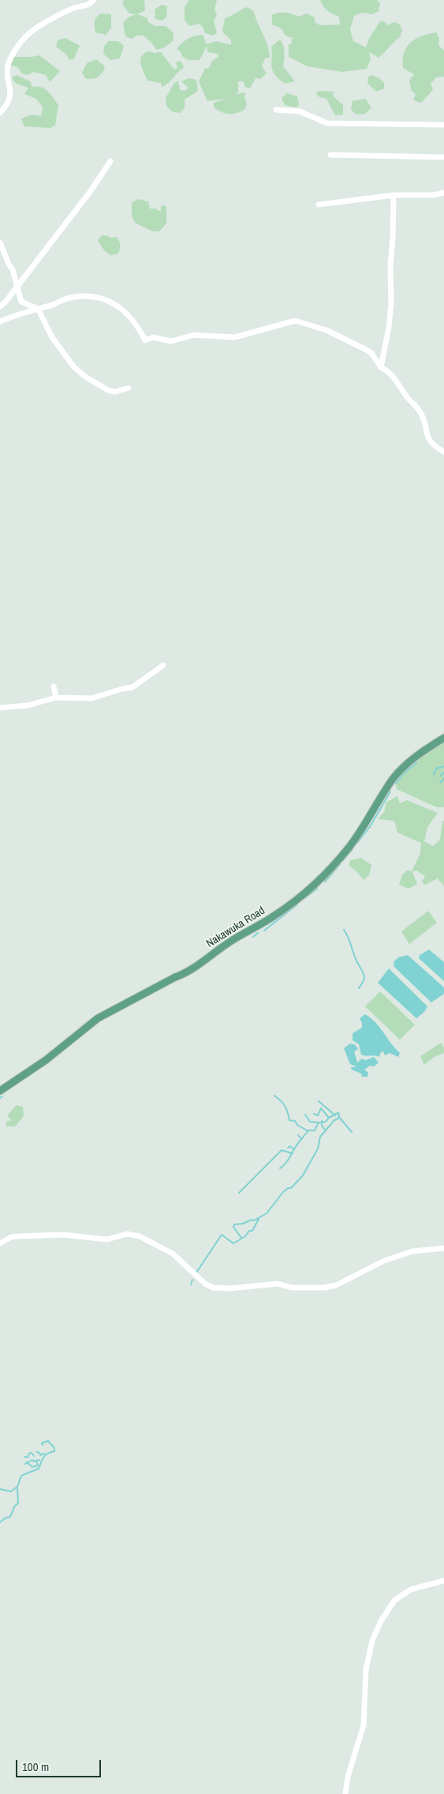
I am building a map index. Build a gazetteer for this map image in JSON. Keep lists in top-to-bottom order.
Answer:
{
  "streets": {
    "main road": ["Nakawuka Road"]
  },
  "scale_bar": "100 m"
}
